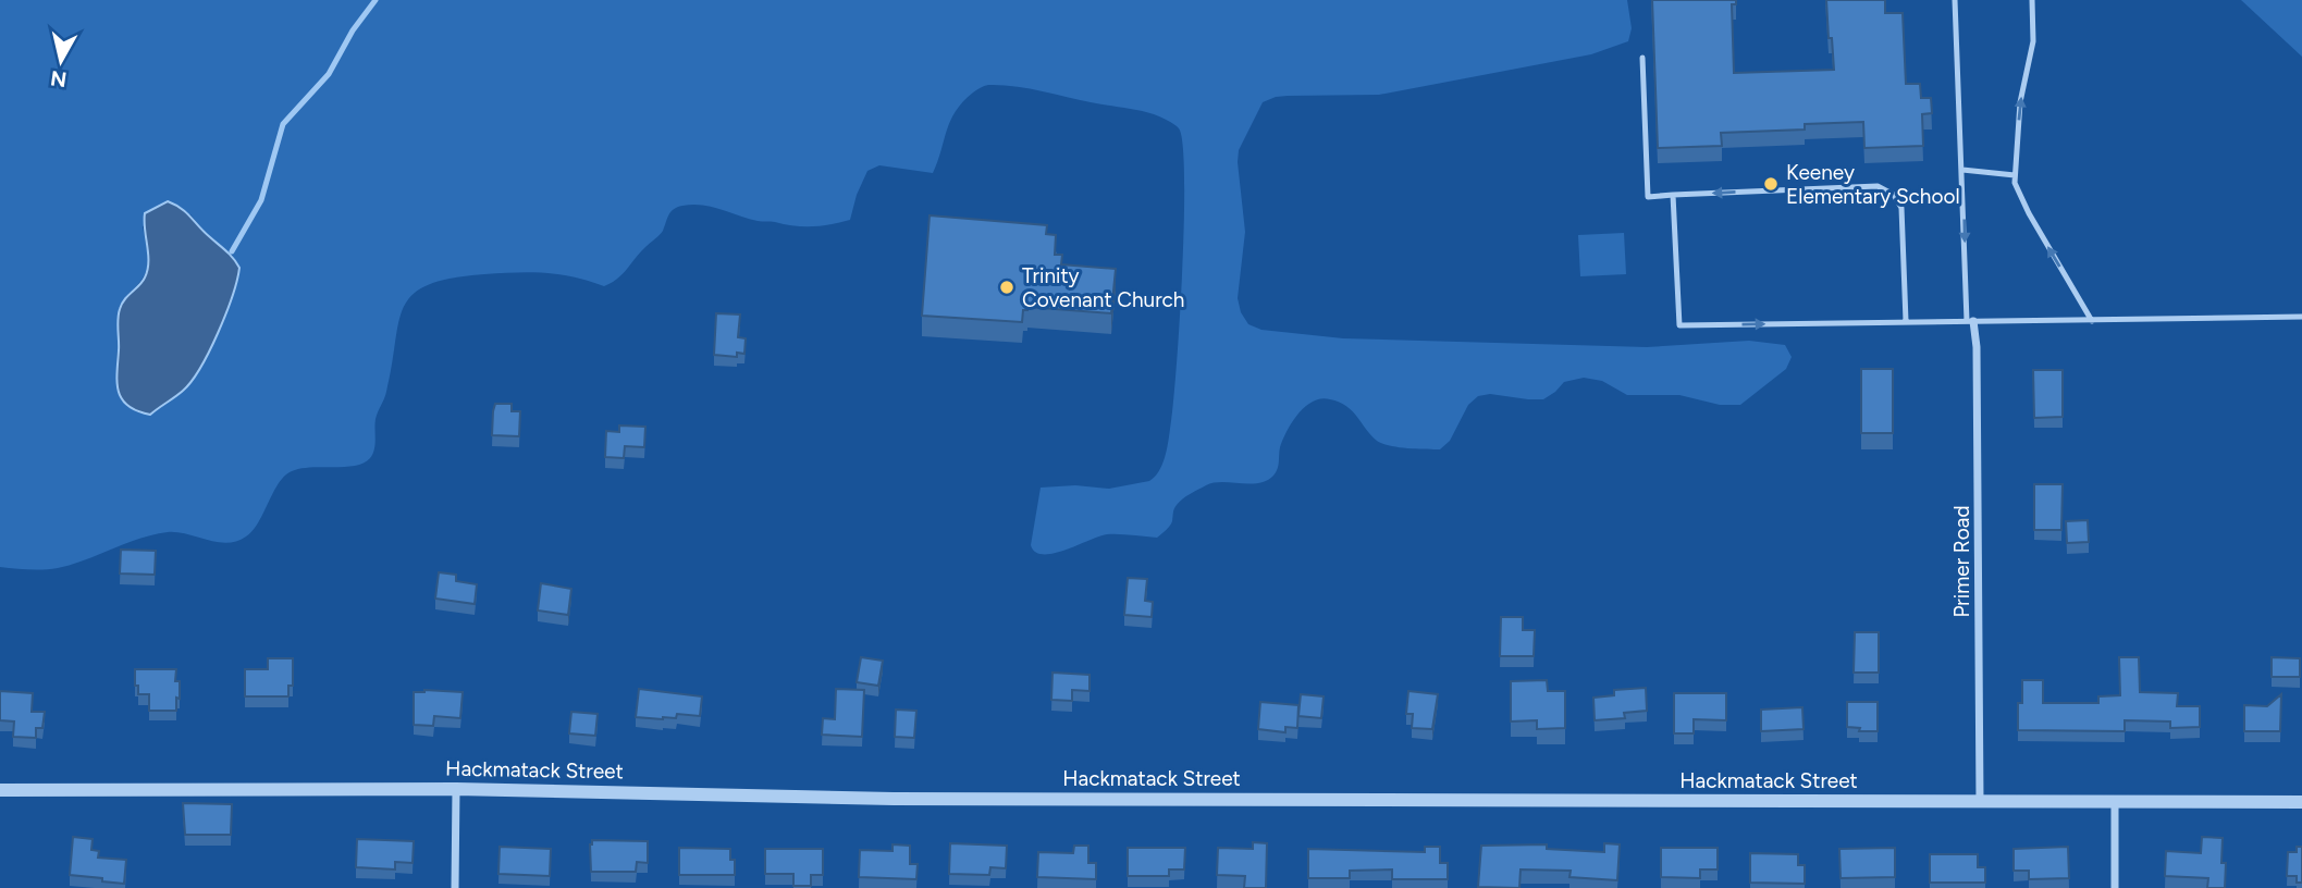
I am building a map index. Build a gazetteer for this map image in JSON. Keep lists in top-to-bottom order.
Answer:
{
  "streets": {
    "street": ["Primer Road", "Hackmatack Street"]
  },
  "crossings": [
    ["Primer Road", "Hackmatack Street"]
  ],
  "places": ["Keeney Elementary School", "Trinity Covenant Church"],
  "north": "bottom"
}
